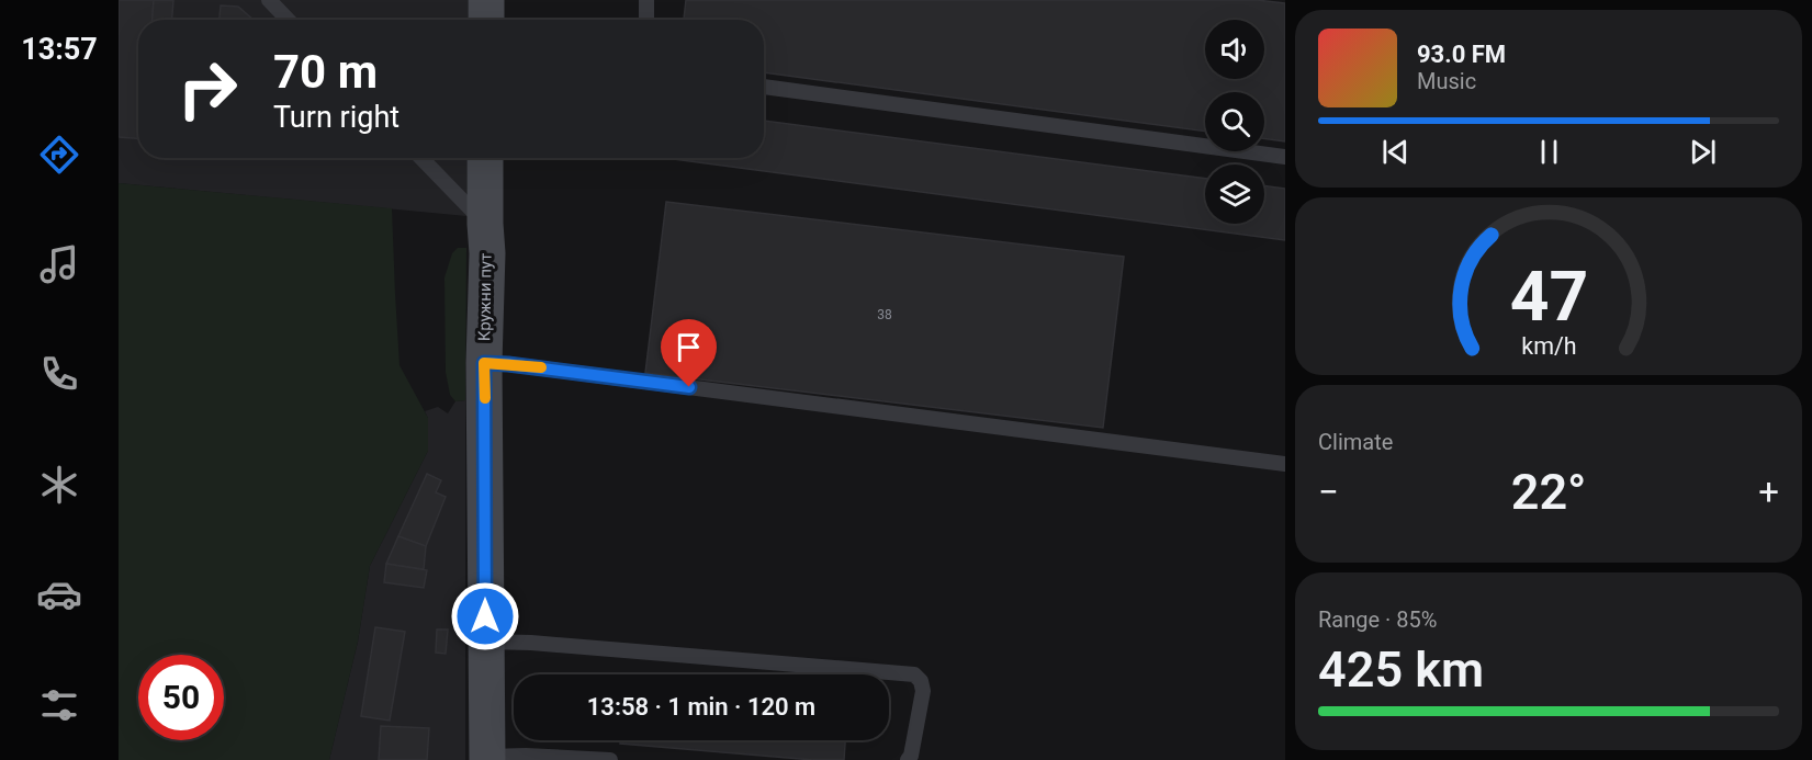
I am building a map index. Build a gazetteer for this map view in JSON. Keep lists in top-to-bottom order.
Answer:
{
  "streets": {
    "main road": ["Кружни пут"]
  },
  "house_numbers": ["38"],
  "page": {
    "tabs": "13:57",
    "turn": ["70 m", "Turn right"],
    "song": ["93.0 FM", "Music"],
    "tile": [
      "Climate",
      ["Range · 85%", "425 km"]
    ],
    "heat": ["−", "22°", "+"],
    "limit": "50",
    "trip": "13:58 · 1 min · 120 m",
    "gauge": ["47", "km/h"]
  }
}
